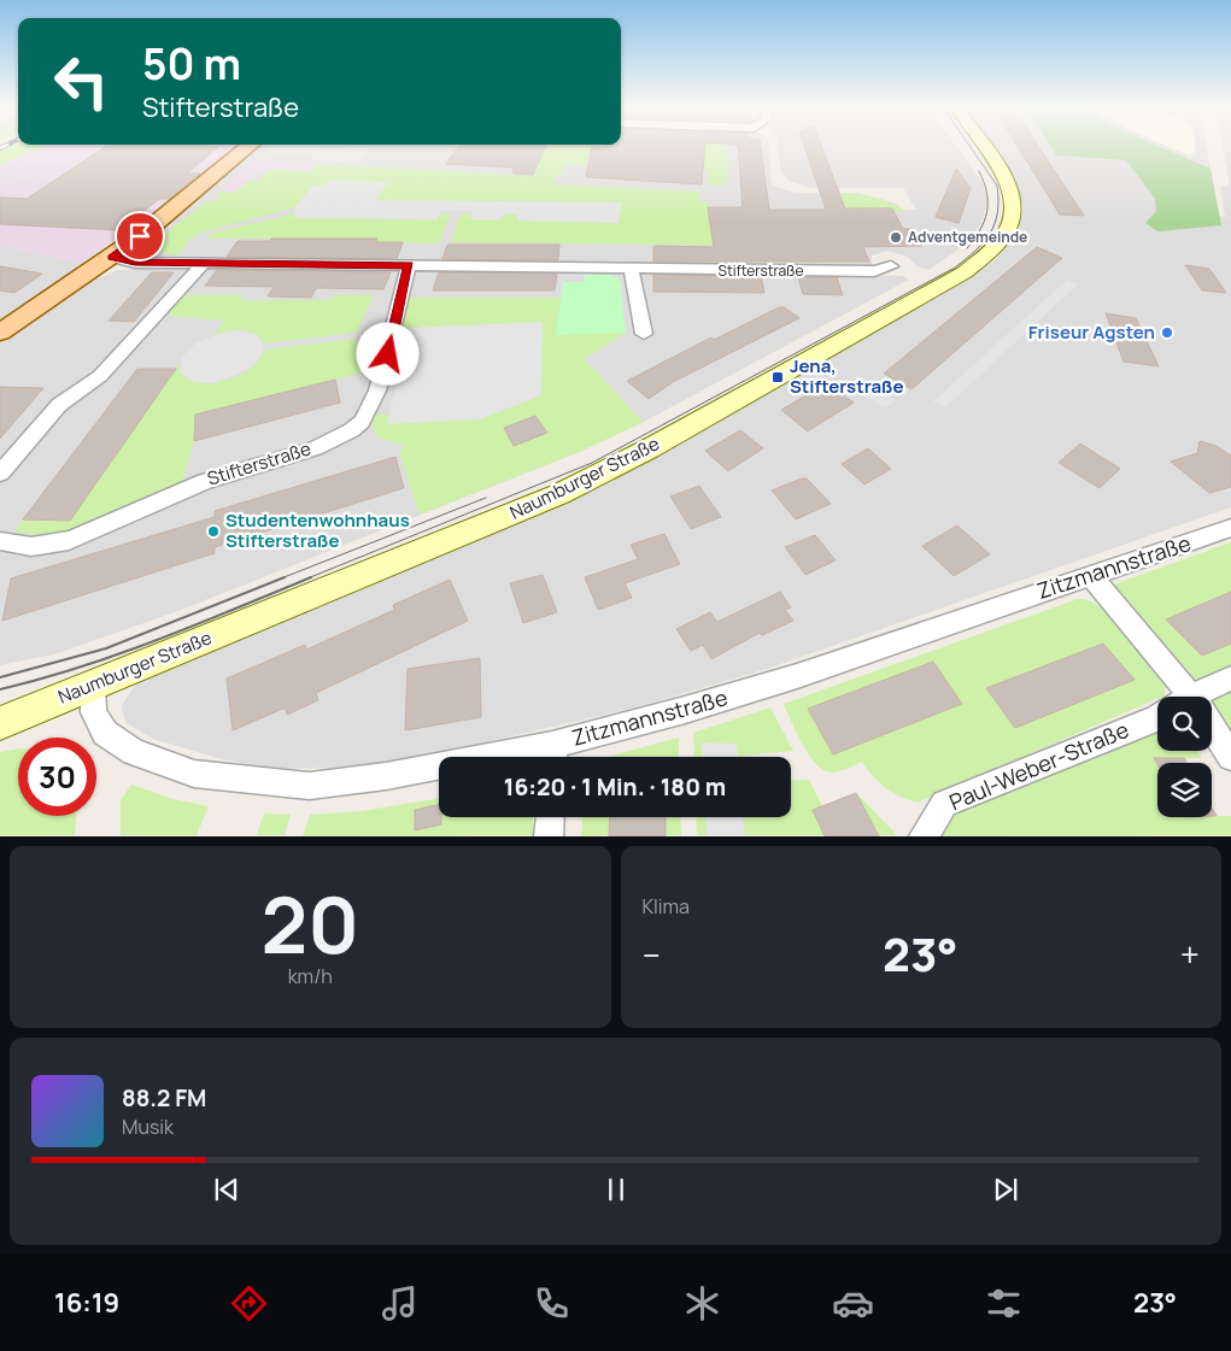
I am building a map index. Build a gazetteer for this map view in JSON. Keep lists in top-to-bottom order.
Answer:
{
  "streets": {
    "street": [
      "Stifterstraße",
      "Naumburger Straße",
      "Zitzmannstraße",
      "Paul-Weber-Straße"
    ]
  },
  "crossings": [
    ["Naumburger Straße", "Zitzmannstraße"]
  ],
  "places": {
    "other": ["Adventgemeinde", "Friseur Agsten", "Studentenwohnhaus Stifterstraße"],
    "transit": ["Jena, Stifterstraße"]
  },
  "page": {
    "turn": ["50 m", "Stifterstraße"],
    "limit": "30",
    "trip": "16:20 · 1 Min. · 180 m",
    "tile": [
      ["20", "km/h"],
      "Klima"
    ],
    "heat": ["−", "23°", "+"],
    "song": ["88.2 FM", "Musik"],
    "tabs": ["16:19", "23°"]
  }
}
